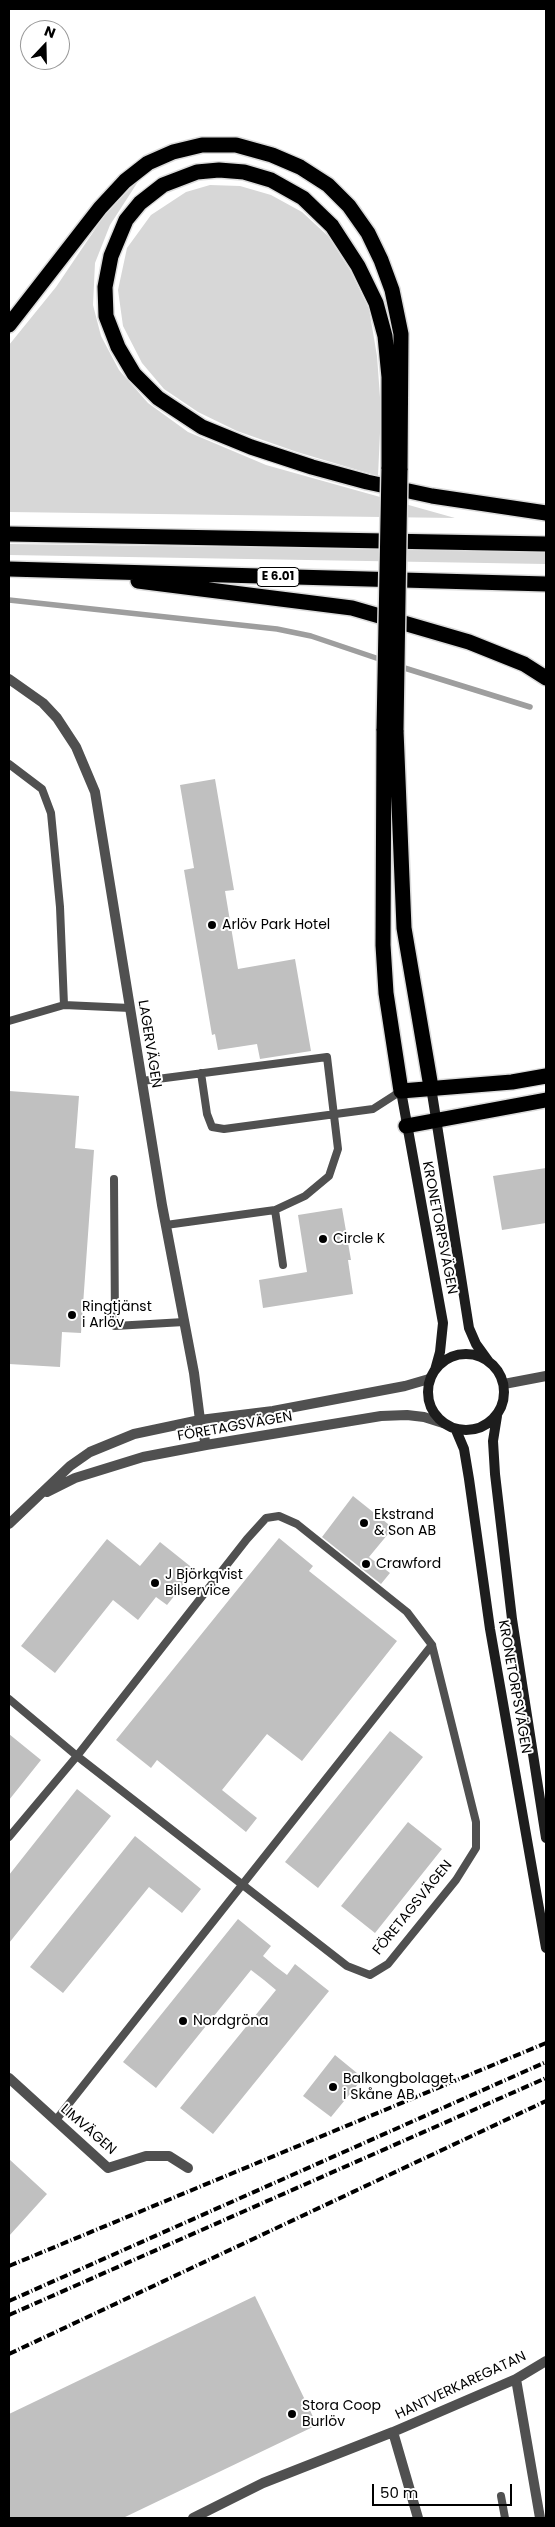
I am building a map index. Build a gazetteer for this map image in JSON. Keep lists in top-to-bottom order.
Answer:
{
  "streets": {
    "highway": ["E 6.01"],
    "main road": ["KRONETORPSVÄGEN"],
    "street": [
      "LAGERVÄGEN",
      "FÖRETAGSVÄGEN",
      "LIMVÄGEN",
      "HANTVERKAREGATAN"
    ]
  },
  "crossings": [
    ["LAGERVÄGEN", "FÖRETAGSVÄGEN"],
    ["KRONETORPSVÄGEN", "FÖRETAGSVÄGEN"]
  ],
  "places": [
    "Arlöv Park Hotel",
    "Circle K",
    "Ringtjänst i Arlöv",
    "Ekstrand & Son AB",
    "Crawford",
    "J Björkqvist Bilservice",
    "Nordgröna",
    "Balkongbolaget i Skåne AB",
    "Stora Coop Burlöv"
  ],
  "scale_bar": "50 m",
  "north": "top"
}
